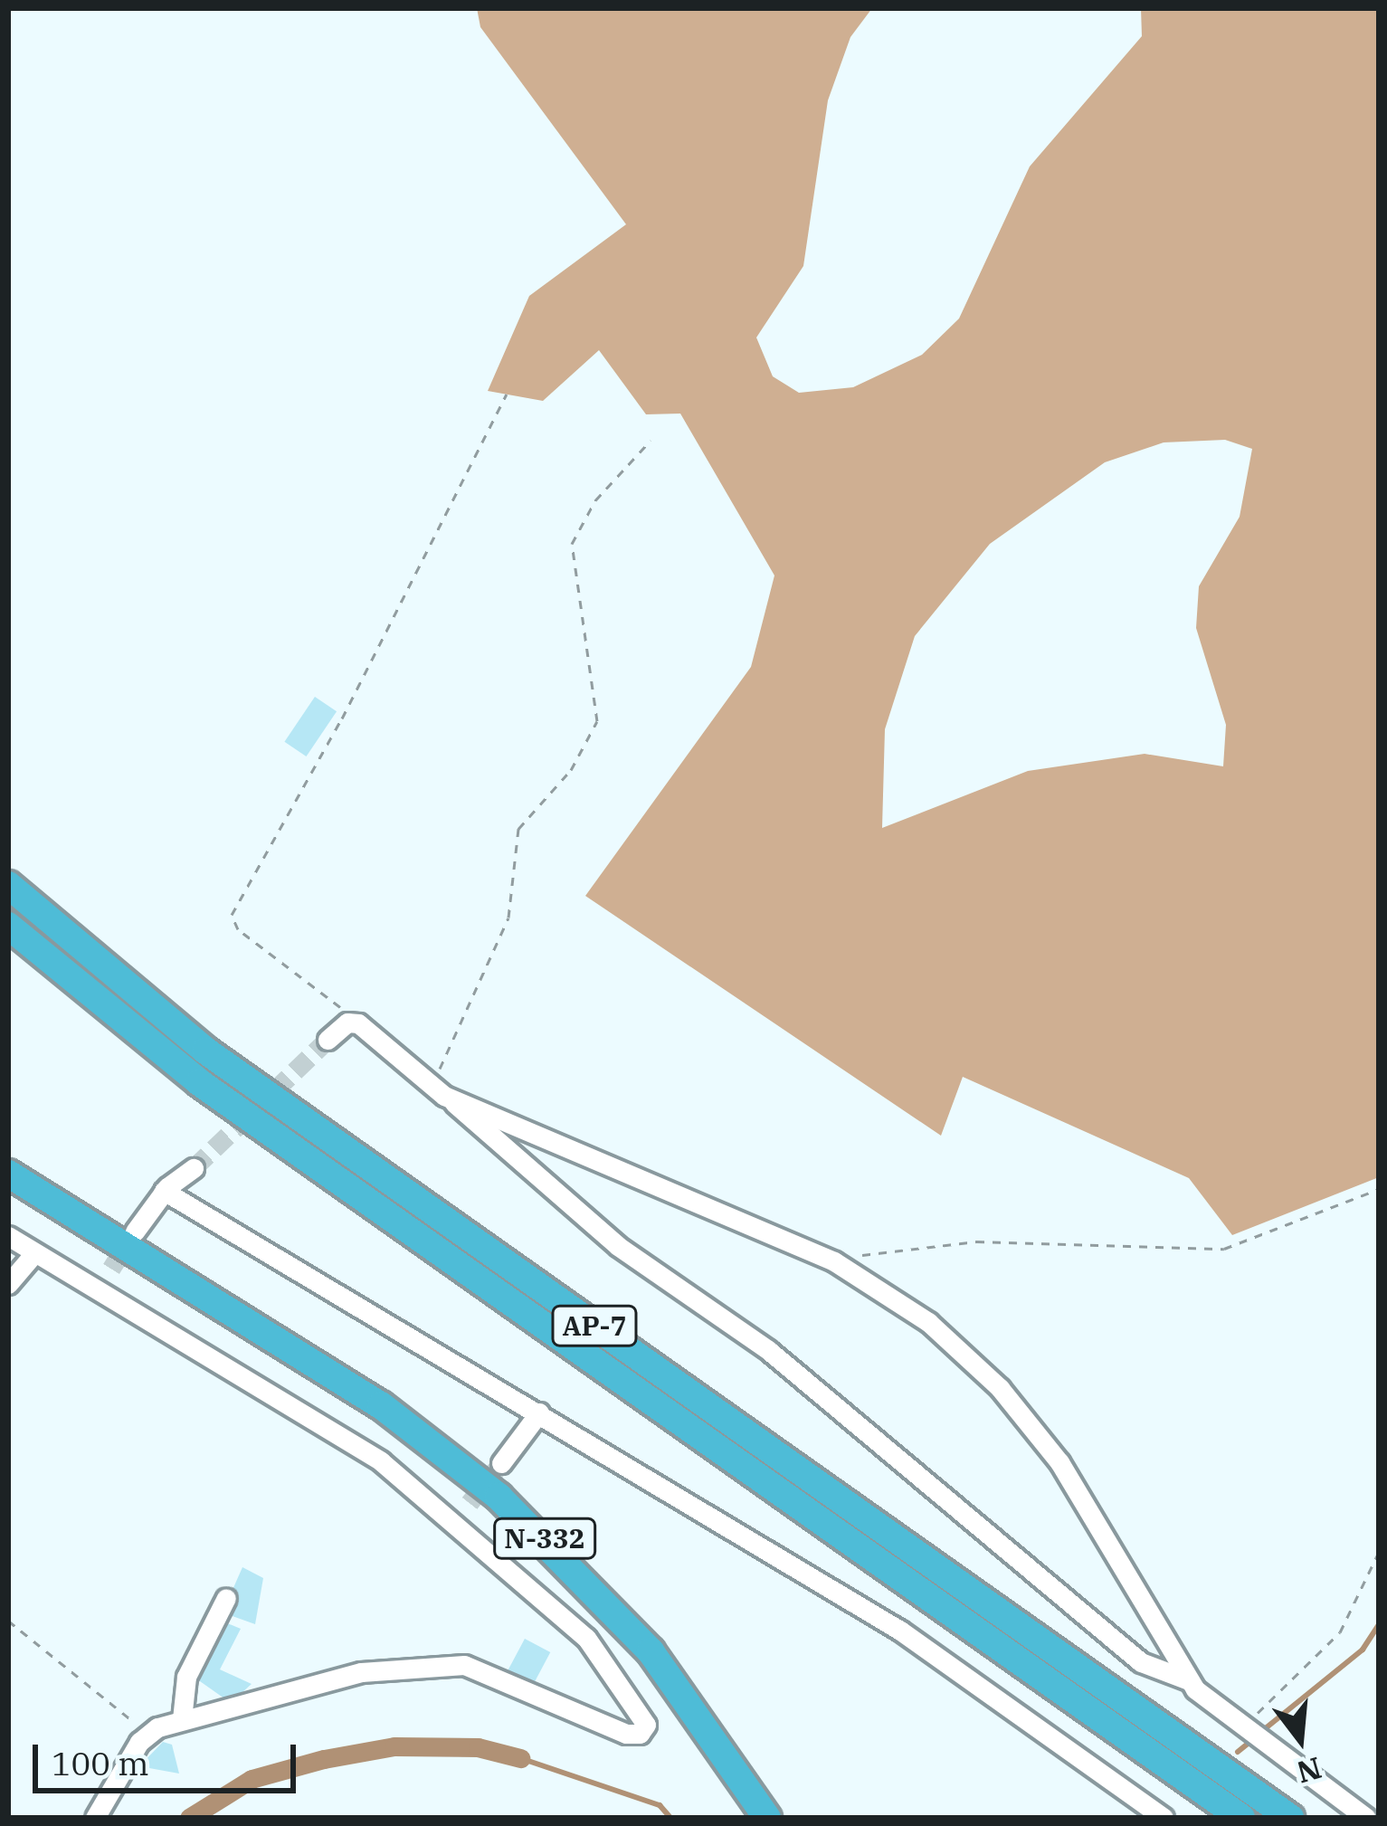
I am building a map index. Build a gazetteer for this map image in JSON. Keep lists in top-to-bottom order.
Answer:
{
  "streets": {
    "highway": ["AP-7", "N-332"]
  },
  "scale_bar": "100 m",
  "north": "bottom"
}
